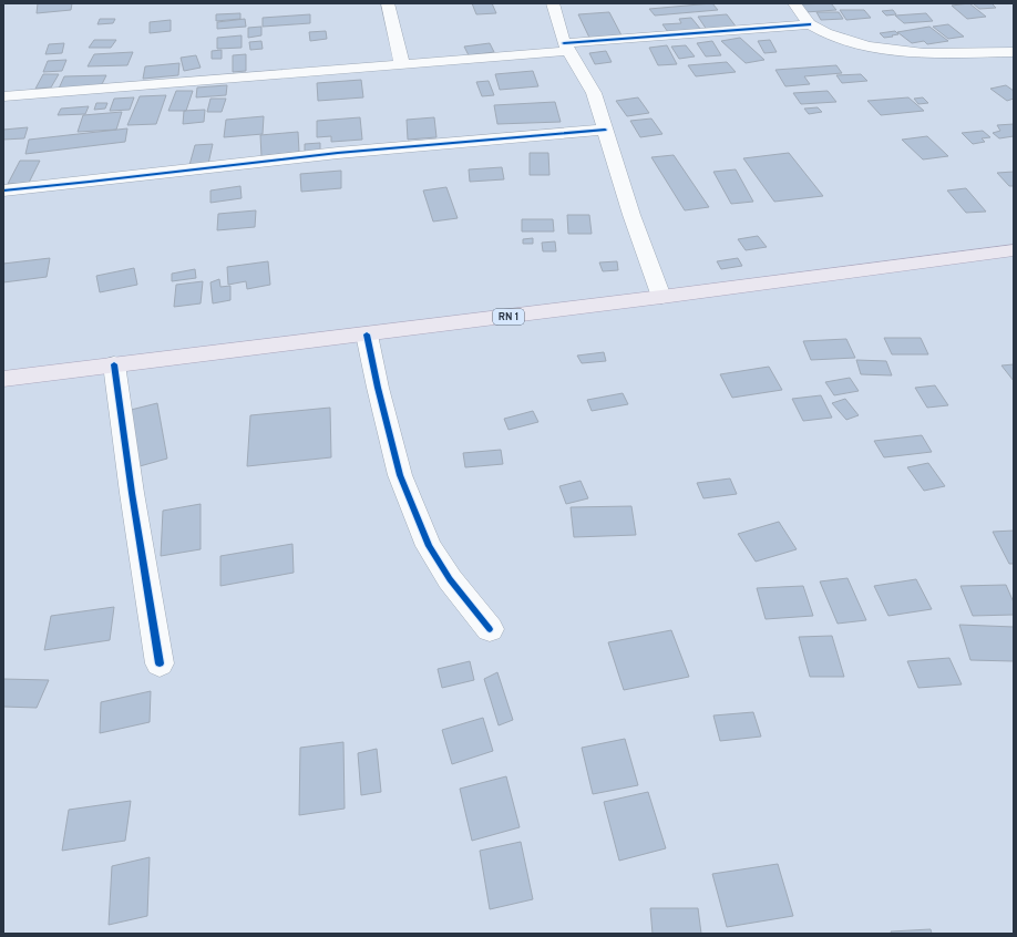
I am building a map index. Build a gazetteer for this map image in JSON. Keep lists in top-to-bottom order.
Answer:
{
  "streets": {
    "main road": ["RN 1"]
  }
}
